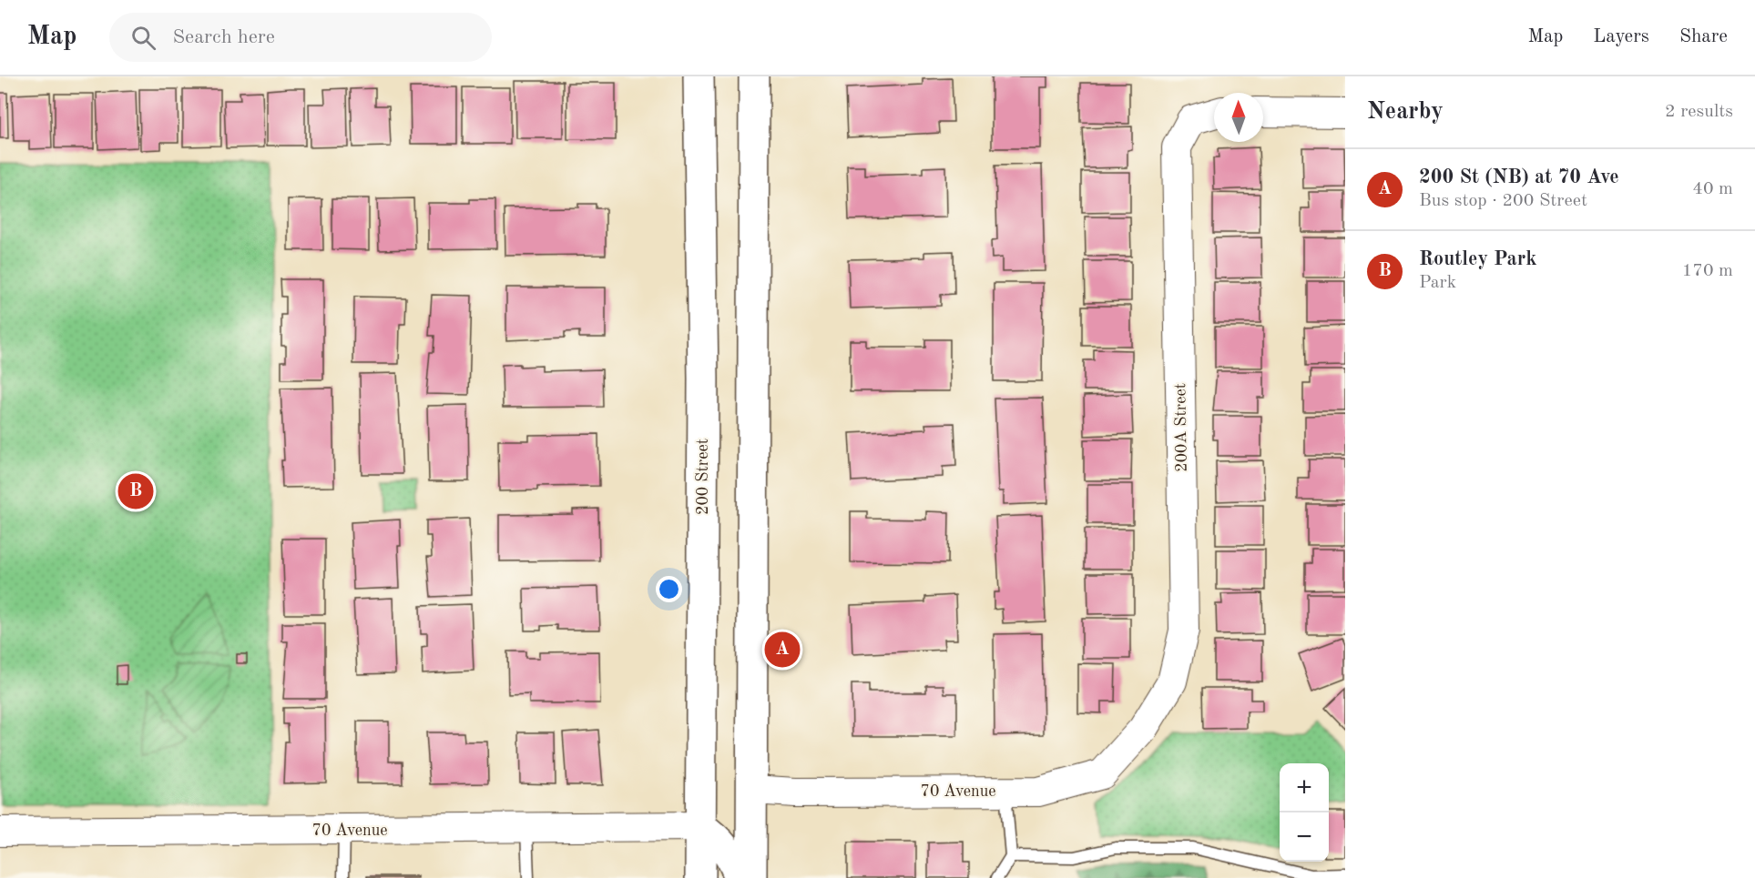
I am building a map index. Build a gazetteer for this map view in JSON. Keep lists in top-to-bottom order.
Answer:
{
  "streets": {
    "main road": ["200 Street"],
    "street": ["200A Street", "70 Avenue"]
  },
  "crossings": [
    ["200A Street", "70 Avenue"],
    ["200 Street", "70 Avenue"]
  ],
  "north": "top",
  "page": {
    "header": "Map",
    "search": "Search here",
    "nav": ["Map", "Layers", "Share"],
    "heading": ["Nearby", "2 results"],
    "list": [
      {
        "mark": "A",
        "name": "200 St (NB) at 70 Ave",
        "note": "Bus stop · 200 Street",
        "value": "40 m"
      },
      {
        "mark": "B",
        "name": "Routley Park",
        "note": "Park",
        "value": "170 m"
      }
    ],
    "pins": ["B", "A"],
    "map_buttons": ["+", "−"]
  }
}
